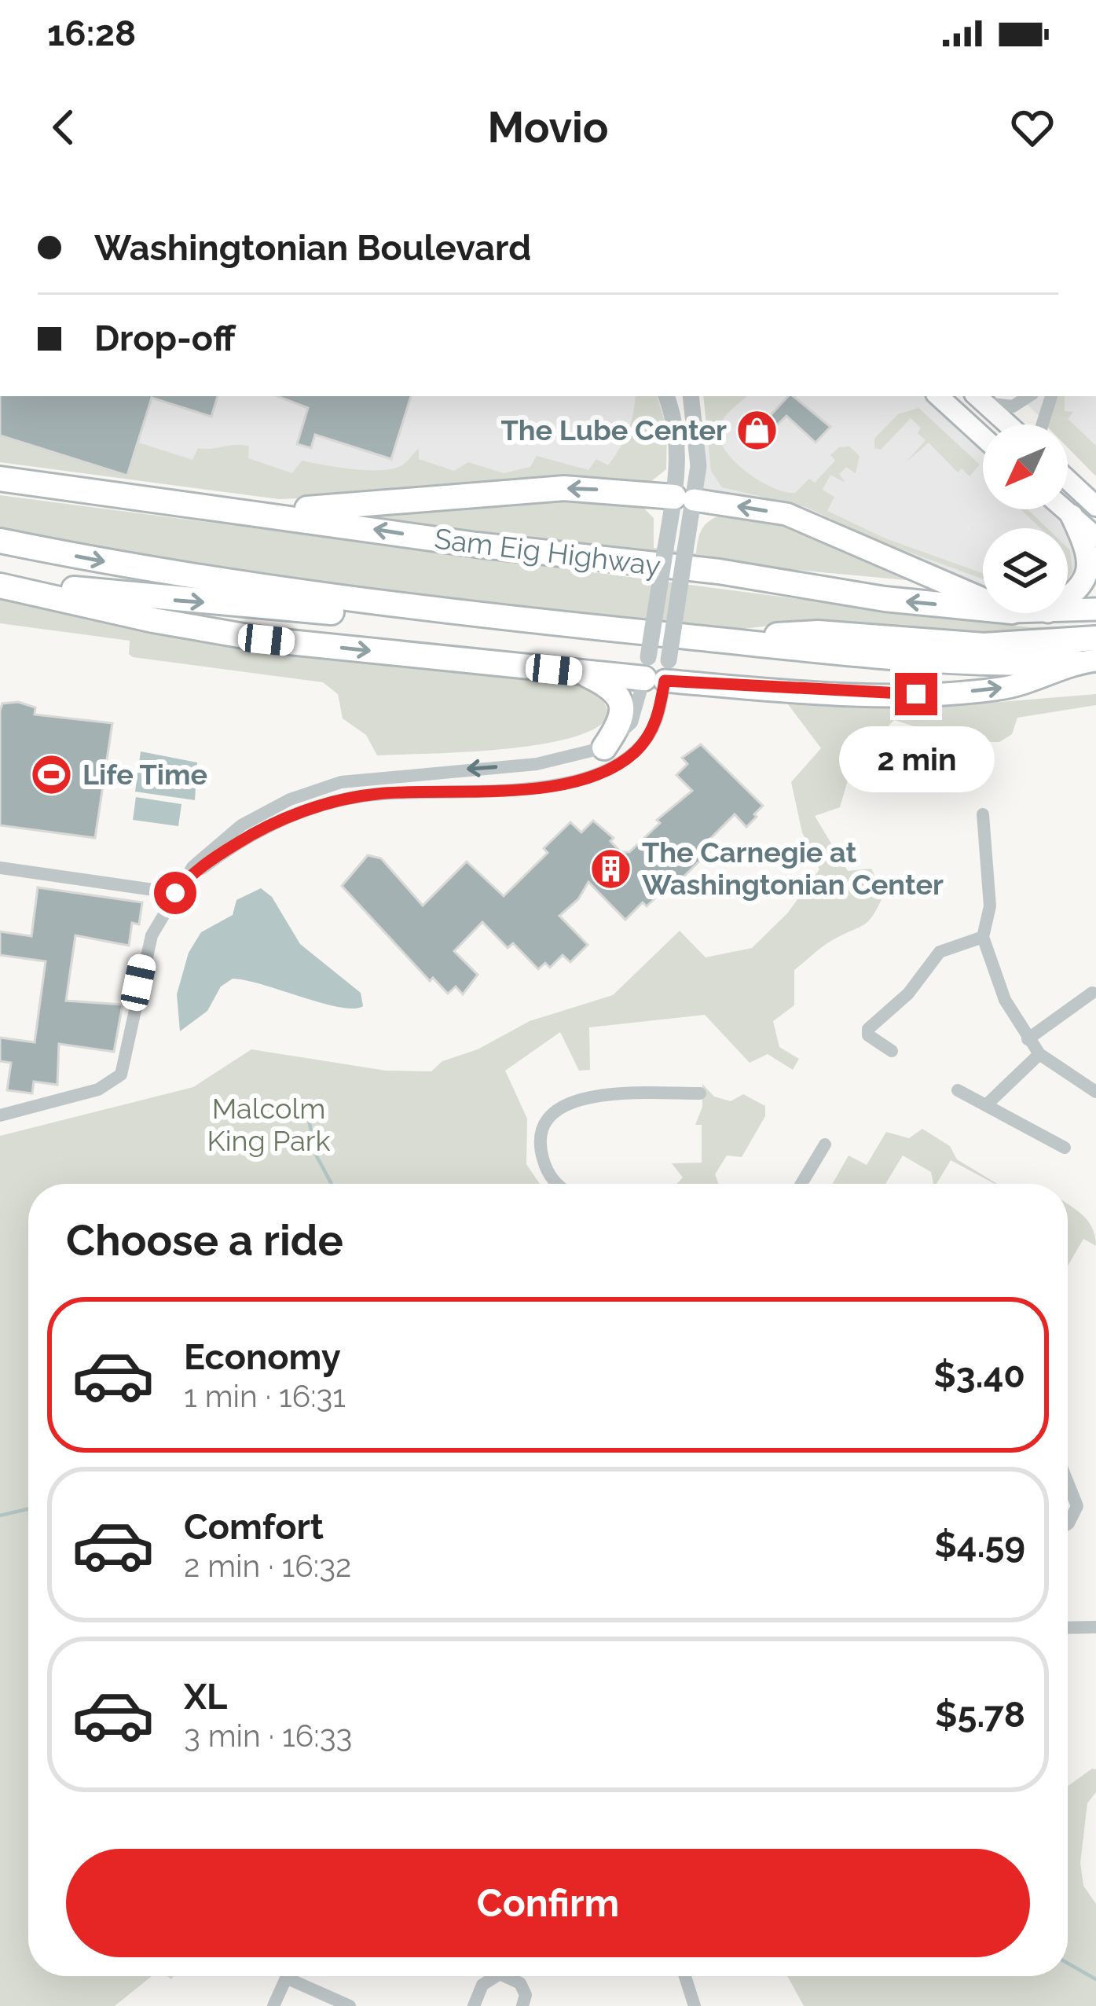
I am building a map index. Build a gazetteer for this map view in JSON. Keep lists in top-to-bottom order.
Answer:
{
  "streets": {
    "highway": ["Sam Eig Highway"]
  },
  "parks": ["Malcolm King Park"],
  "places": {
    "shop": ["The Lube Center"],
    "sports": ["Life Time"],
    "building": ["The Carnegie at Washingtonian Center"]
  },
  "north": "bottom left",
  "page": {
    "status": "16:28",
    "header": "Movio",
    "banner": ["Washingtonian Boulevard", "Drop-off"],
    "bubble": "2 min",
    "heading": "Choose a ride",
    "list": [
      {
        "name": "Economy",
        "note": "1 min · 16:31",
        "value": "$3.40"
      },
      {
        "name": "Comfort",
        "note": "2 min · 16:32",
        "value": "$4.59"
      },
      {
        "name": "XL",
        "note": "3 min · 16:33",
        "value": "$5.78"
      }
    ],
    "buttons": "Confirm"
  }
}
